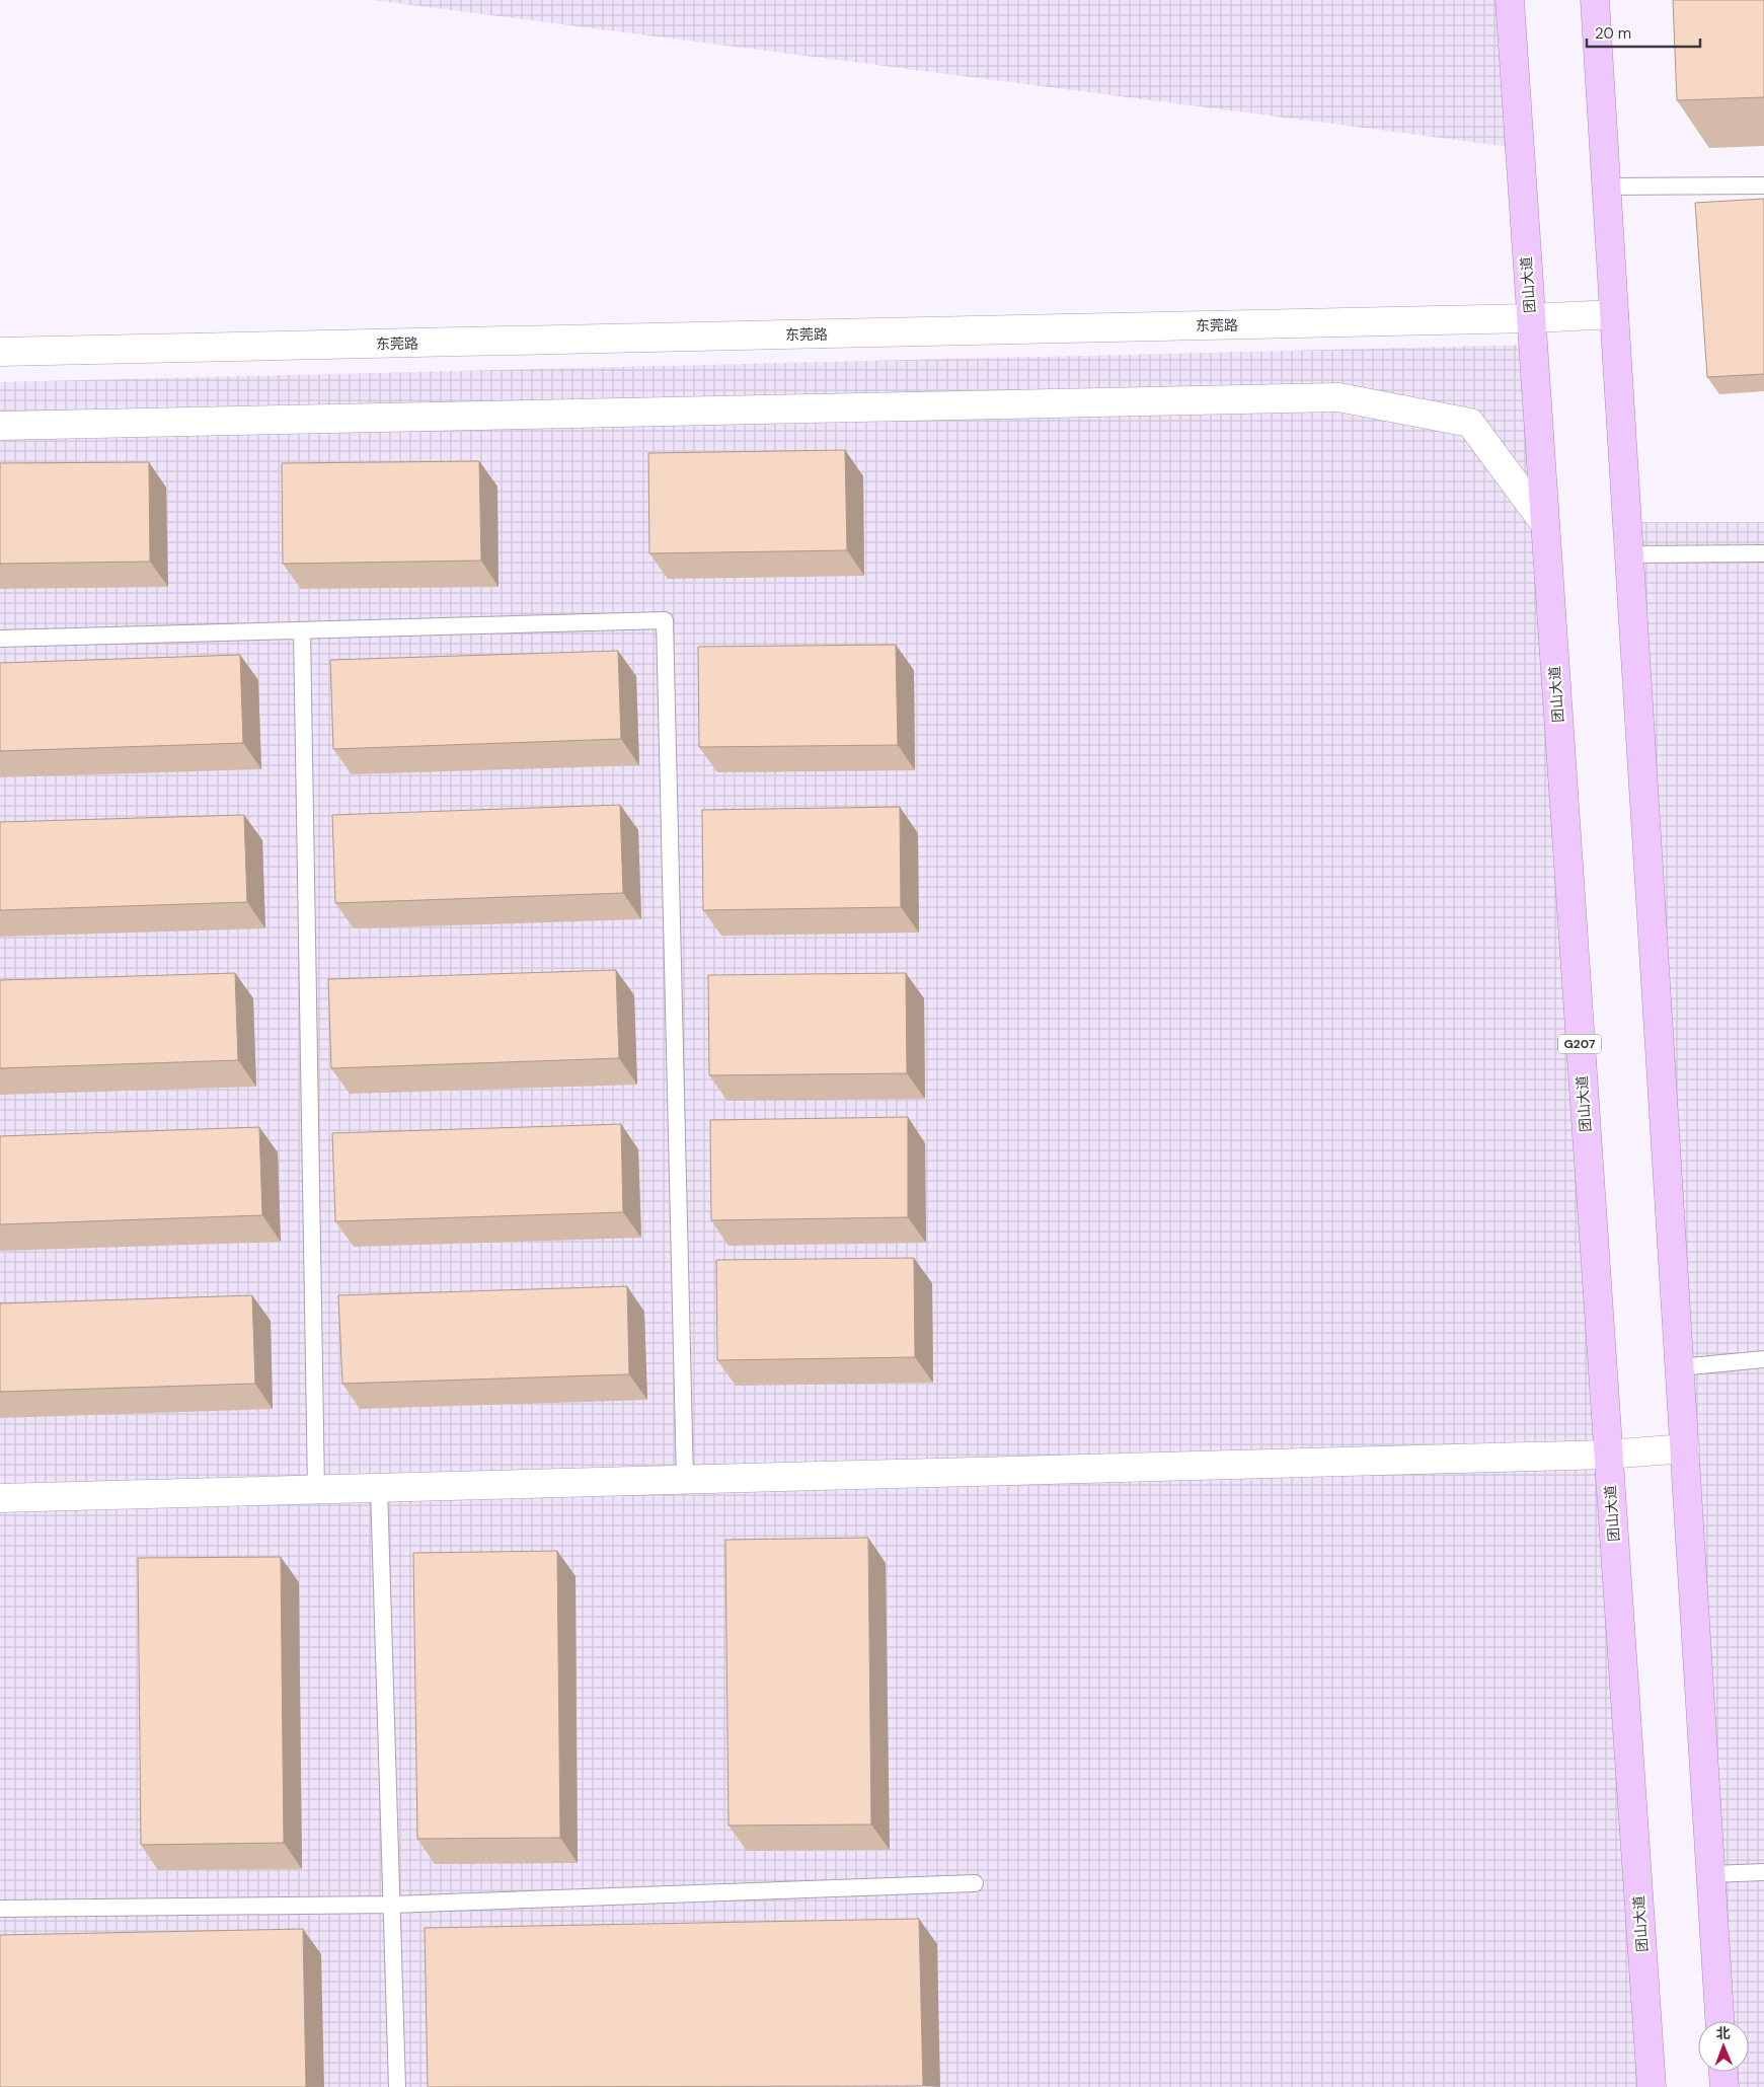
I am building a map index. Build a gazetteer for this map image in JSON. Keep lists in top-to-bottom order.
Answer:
{
  "streets": {
    "highway": ["团山大道", "G207"],
    "street": ["东莞路"]
  },
  "crossings": [
    ["团山大道", "东莞路"]
  ],
  "scale_bar": "20 m",
  "north": "top"
}
